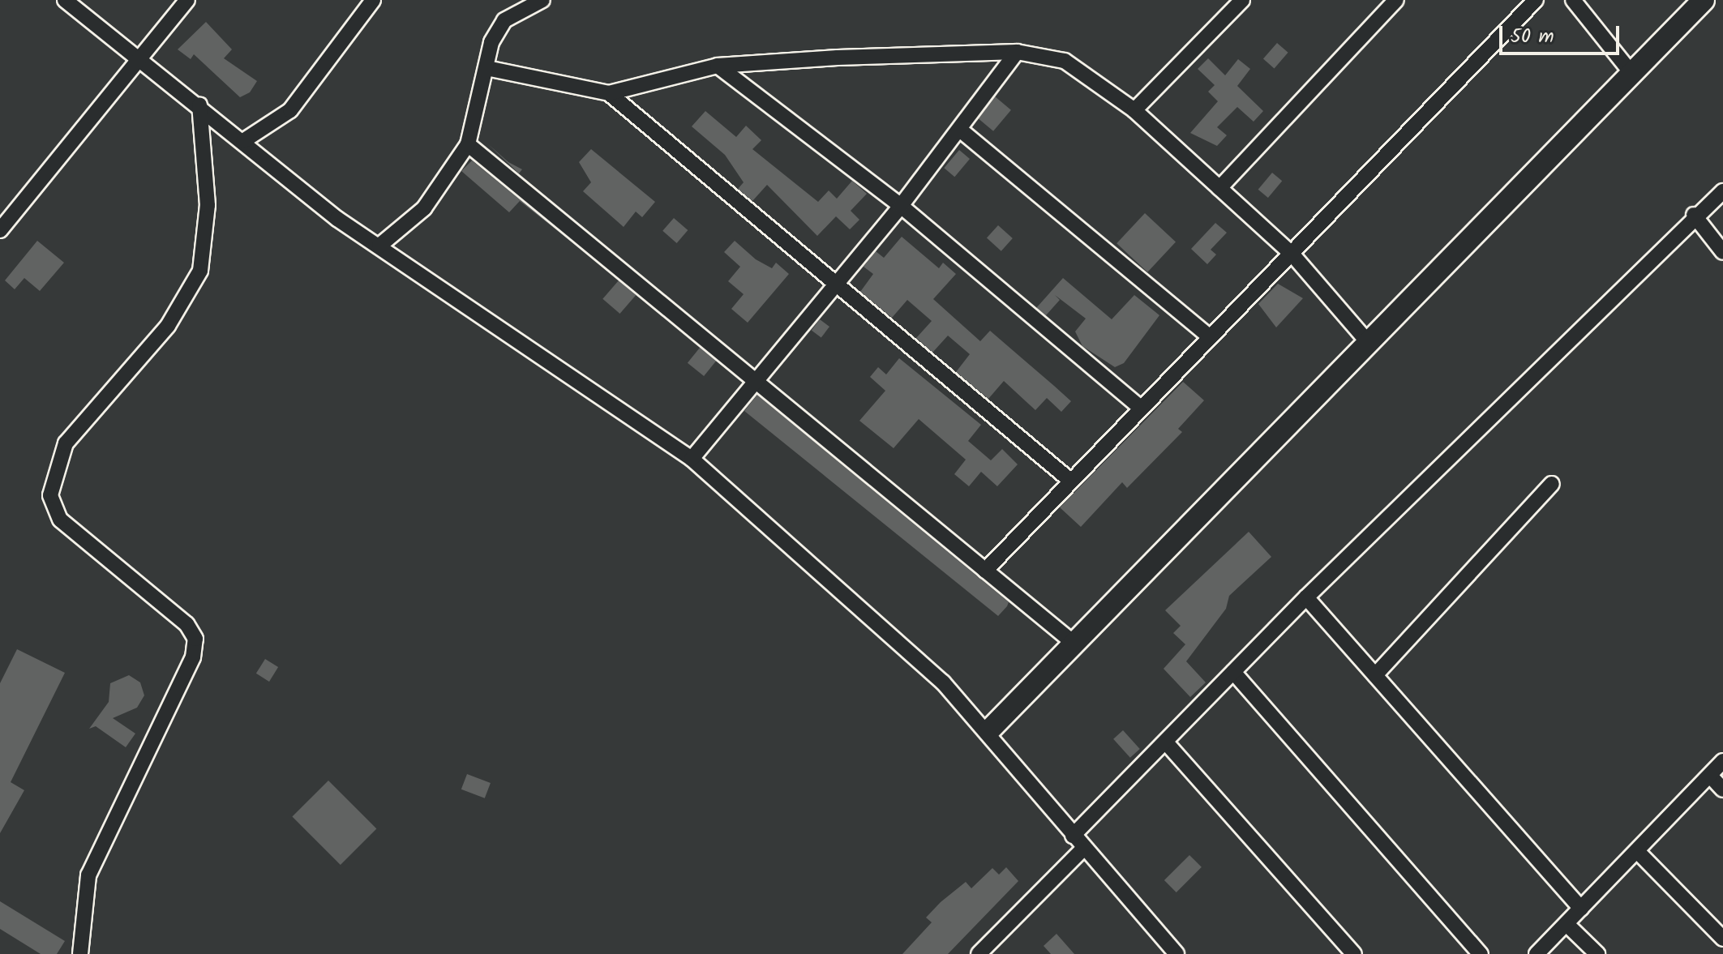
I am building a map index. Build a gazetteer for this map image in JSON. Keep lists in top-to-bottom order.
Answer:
{
  "scale_bar": "50 m"
}
